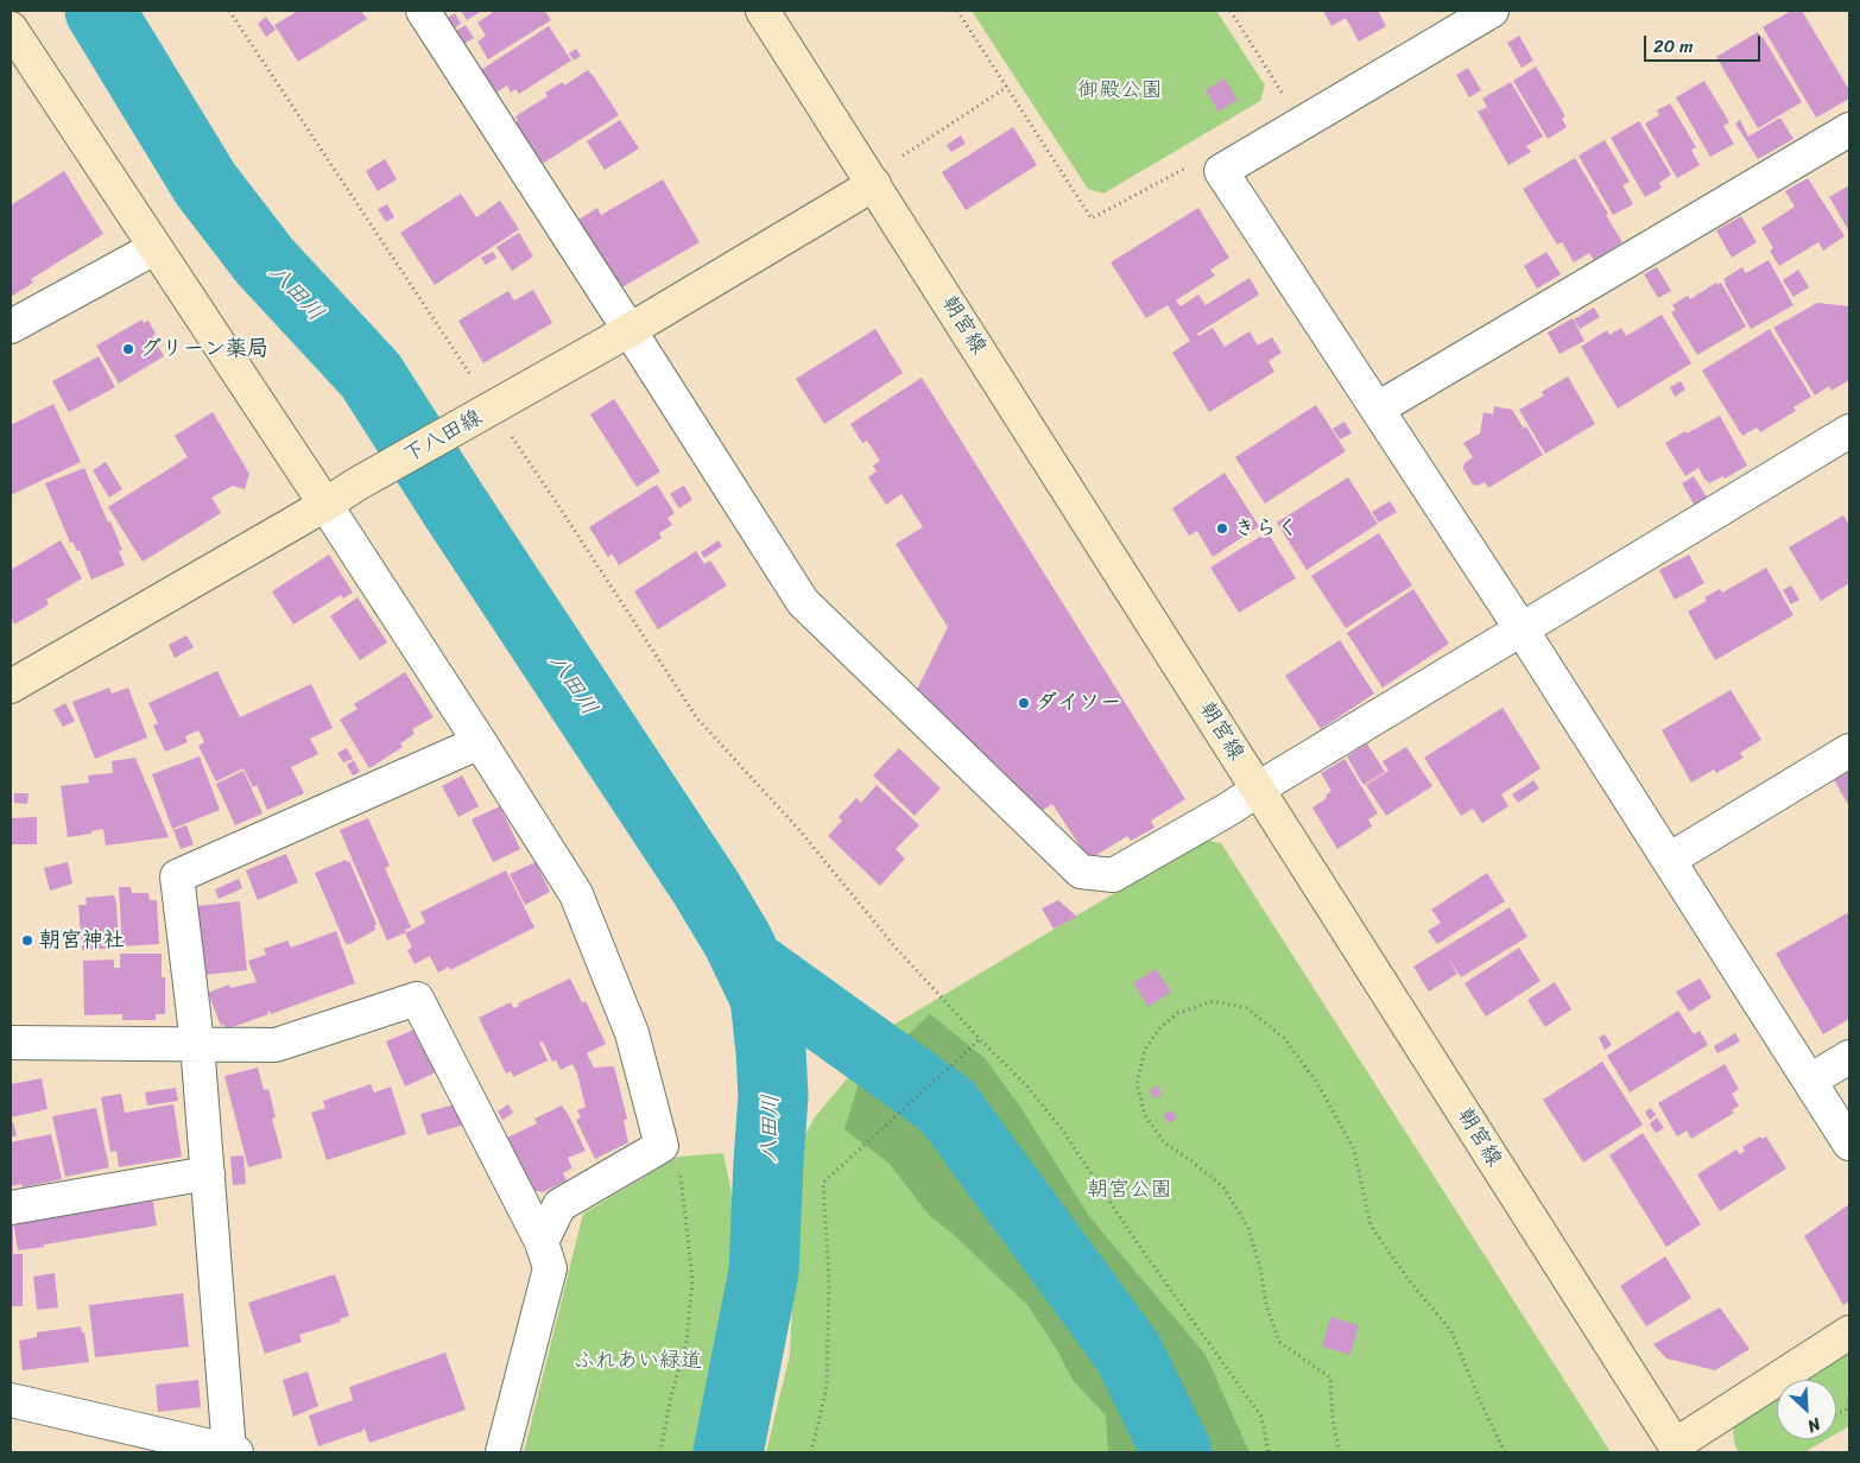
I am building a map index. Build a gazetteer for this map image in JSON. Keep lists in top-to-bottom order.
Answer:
{
  "streets": {
    "street": ["朝宮線", "下八田線"]
  },
  "crossings": [
    ["朝宮線", "下八田線"]
  ],
  "water": ["八田川"],
  "parks": ["御殿公園", "朝宮公園", "ふれあい緑道"],
  "places": [
    "グリーン薬局",
    "きらく",
    "ダイソー",
    "朝宮神社"
  ],
  "scale_bar": "20 m",
  "north": "bottom right"
}
